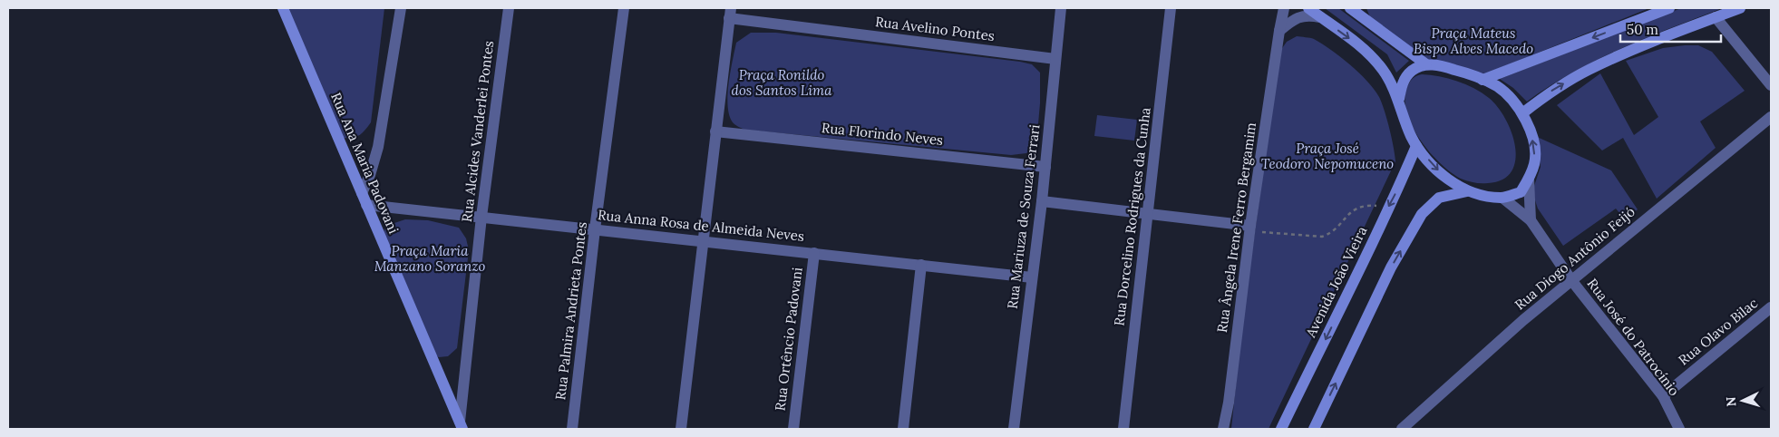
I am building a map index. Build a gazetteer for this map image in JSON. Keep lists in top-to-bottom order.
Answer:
{
  "streets": {
    "main road": ["Rua Ana Maria Padovani", "Avenida João Vieira"],
    "street": [
      "Rua Avelino Pontes",
      "Rua Alcides Vanderlei Pontes",
      "Rua Florindo Neves",
      "Rua Mariuza de Souza Ferrari",
      "Rua Dorcelino Rodrigues da Cunha",
      "Rua Anna Rosa de Almeida Neves",
      "Rua Ângela Irene Ferro Bergamim",
      "Rua Diogo Antônio Feijó",
      "Rua Palmira Andrieta Pontes",
      "Rua Olavo Bilac",
      "Rua José do Patrocínio",
      "Rua Ortêncio Padovani"
    ]
  },
  "crossings": [
    ["Rua Avelino Pontes", "Rua Mariuza de Souza Ferrari"],
    ["Rua Alcides Vanderlei Pontes", "Rua Ana Maria Padovani"],
    ["Rua Alcides Vanderlei Pontes", "Rua Anna Rosa de Almeida Neves"],
    ["Rua Florindo Neves", "Rua Mariuza de Souza Ferrari"],
    ["Rua Ana Maria Padovani", "Rua Anna Rosa de Almeida Neves"],
    ["Rua Mariuza de Souza Ferrari", "Rua Anna Rosa de Almeida Neves"],
    ["Rua Anna Rosa de Almeida Neves", "Rua Palmira Andrieta Pontes"],
    ["Rua Anna Rosa de Almeida Neves", "Rua Ortêncio Padovani"],
    ["Rua Diogo Antônio Feijó", "Rua José do Patrocínio"],
    ["Avenida João Vieira", "Rua José do Patrocínio"],
    ["Rua Olavo Bilac", "Rua José do Patrocínio"]
  ],
  "parks": [
    "Praça Mateus Bispo Alves Macedo",
    "Praça Ronildo dos Santos Lima",
    "Praça José Teodoro Nepomuceno",
    "Praça Maria Manzano Soranzo"
  ],
  "scale_bar": "50 m",
  "north": "left"
}
